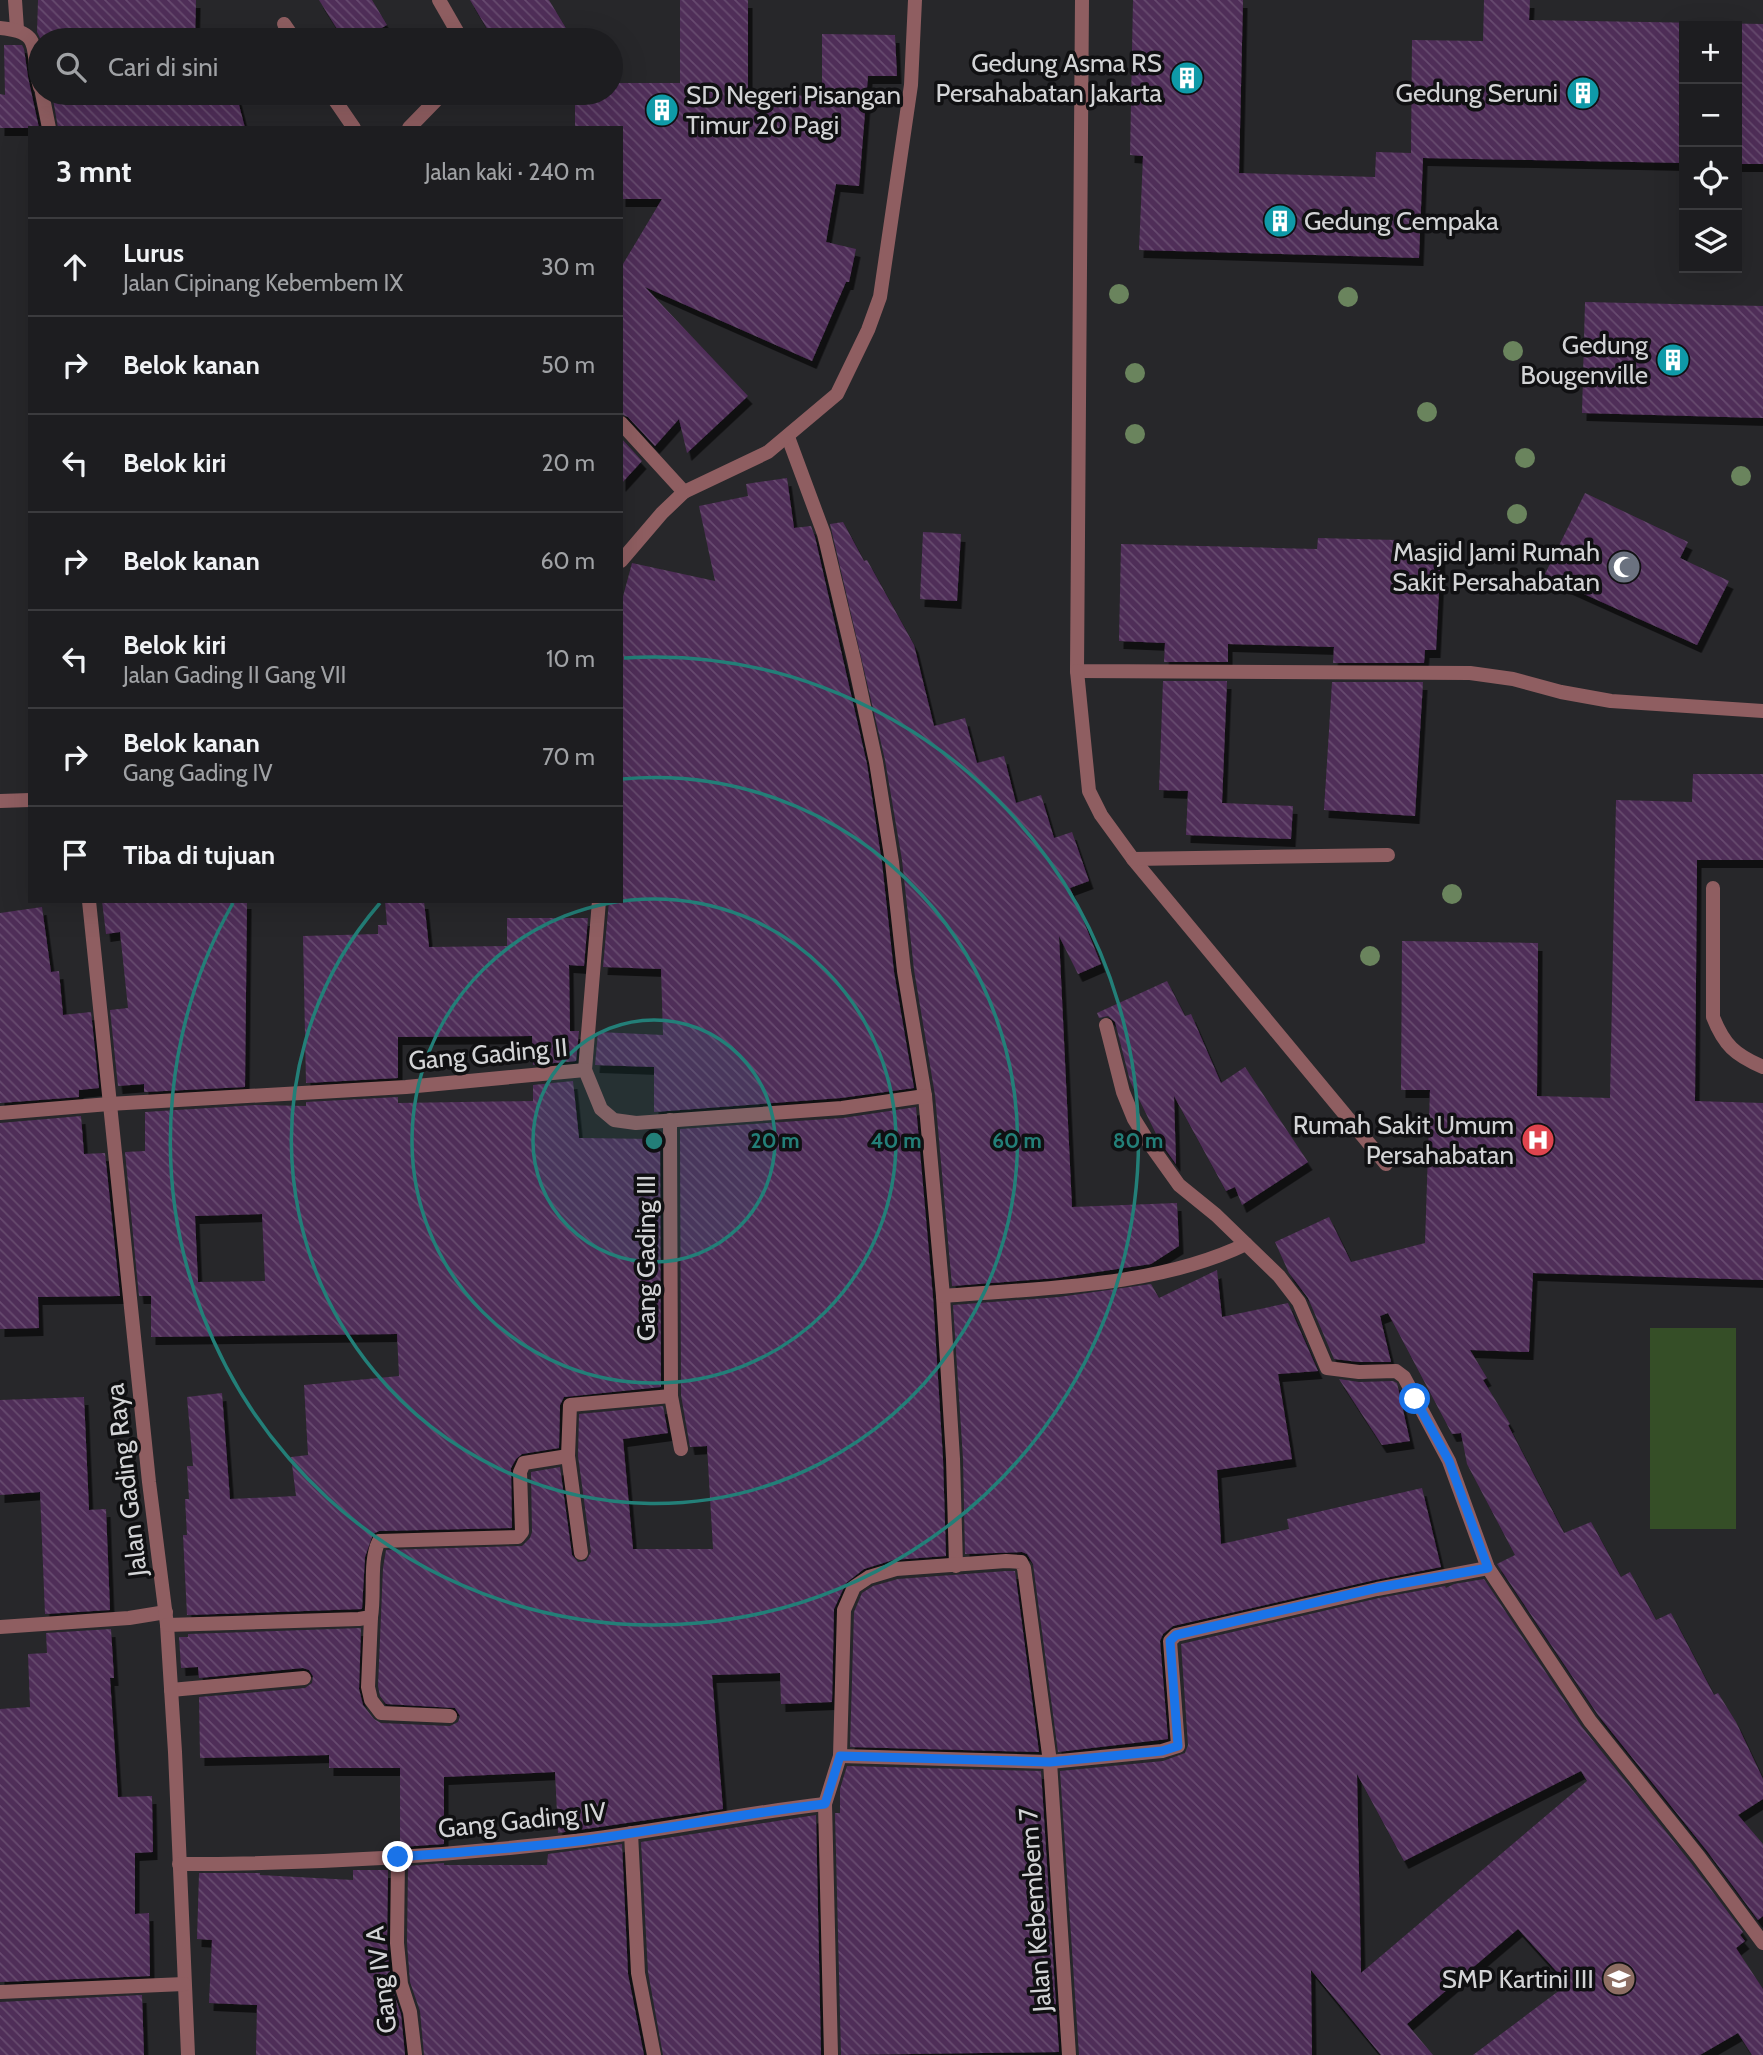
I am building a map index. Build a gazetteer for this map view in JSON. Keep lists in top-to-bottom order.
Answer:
{
  "streets": {
    "street": [
      "Gang Gading II",
      "Gang Gading III",
      "Jalan Gading Raya",
      "Gang Gading IV",
      "Jalan Kebembem 7",
      "Gang IV A"
    ]
  },
  "crossings": [
    ["Gang Gading II", "Gang Gading III"],
    ["Gang Gading II", "Jalan Gading Raya"],
    ["Jalan Gading Raya", "Gang Gading IV"],
    ["Gang Gading IV", "Gang IV A"]
  ],
  "places": {
    "building": [
      "Gedung Asma RS Persahabatan Jakarta",
      "Gedung Seruni",
      "SD Negeri Pisangan Timur 20 Pagi",
      "Gedung Cempaka",
      "Gedung Bougenville"
    ],
    "mosque": ["Masjid Jami Rumah Sakit Persahabatan"],
    "hospital": ["Rumah Sakit Umum Persahabatan"],
    "school or university": ["SMP Kartini III"]
  },
  "page": {
    "map_buttons": ["+", "−"],
    "search": "Cari di sini",
    "heading": ["3 mnt", "Jalan kaki · 240 m"],
    "list": [
      ["Lurus", "Jalan Cipinang Kebembem IX", "30 m"],
      ["Belok kanan", "50 m"],
      ["Belok kiri", "20 m"],
      ["Belok kanan", "60 m"],
      ["Belok kiri", "Jalan Gading II Gang VII", "10 m"],
      ["Belok kanan", "Gang Gading IV", "70 m"],
      "Tiba di tujuan"
    ]
  },
  "rings": [
    "20 m",
    "40 m",
    "60 m",
    "80 m"
  ]
}
